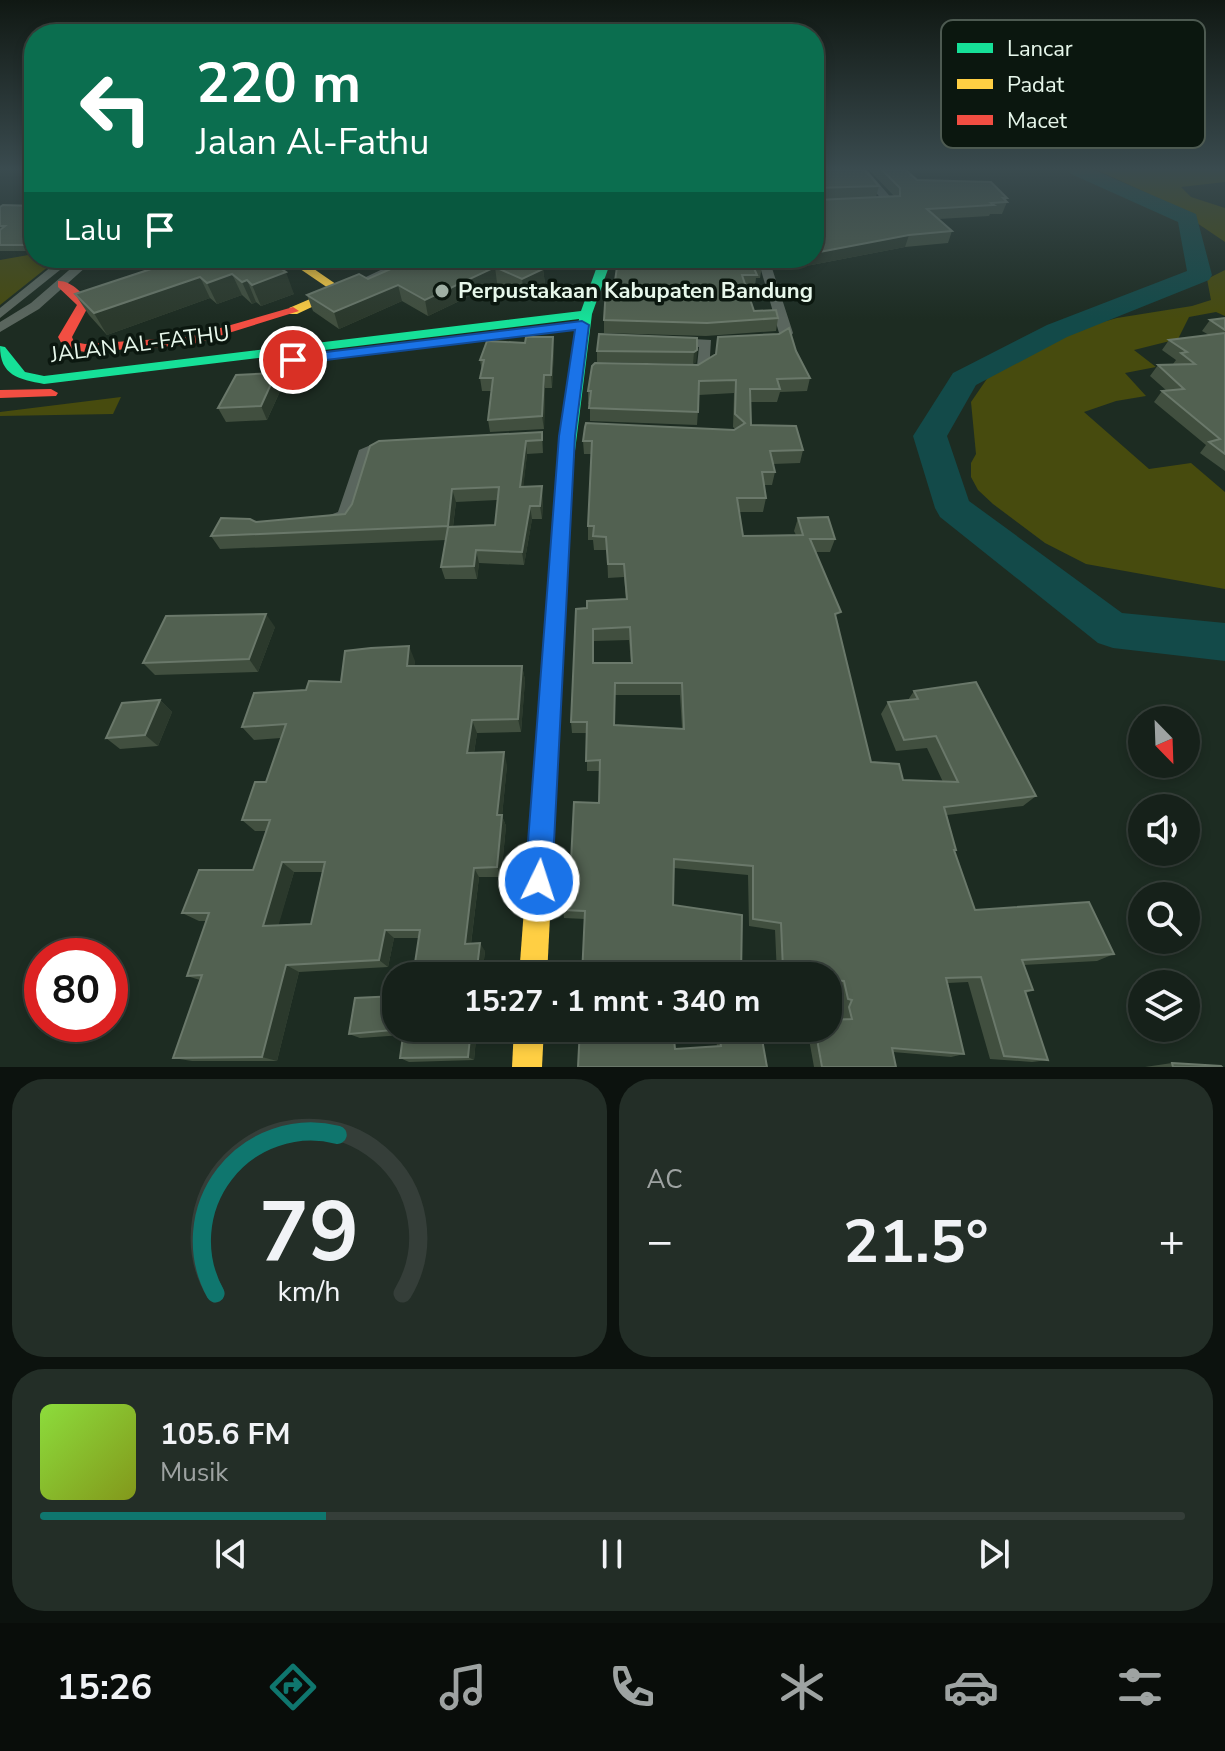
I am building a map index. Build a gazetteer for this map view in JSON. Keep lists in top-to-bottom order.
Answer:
{
  "streets": {
    "main road": ["JALAN AL-FATHU"]
  },
  "places": ["Perpustakaan Kabupaten Bandung"],
  "legend": ["Lancar", "Padat", "Macet"],
  "north": "bottom right",
  "page": {
    "turn": ["220 m", "Jalan Al-Fathu"],
    "then": "Lalu",
    "limit": "80",
    "trip": "15:27 · 1 mnt · 340 m",
    "tile": "AC",
    "heat": ["−", "21.5°", "+"],
    "song": ["105.6 FM", "Musik"],
    "tabs": "15:26",
    "gauge": ["79", "km/h"]
  }
}
